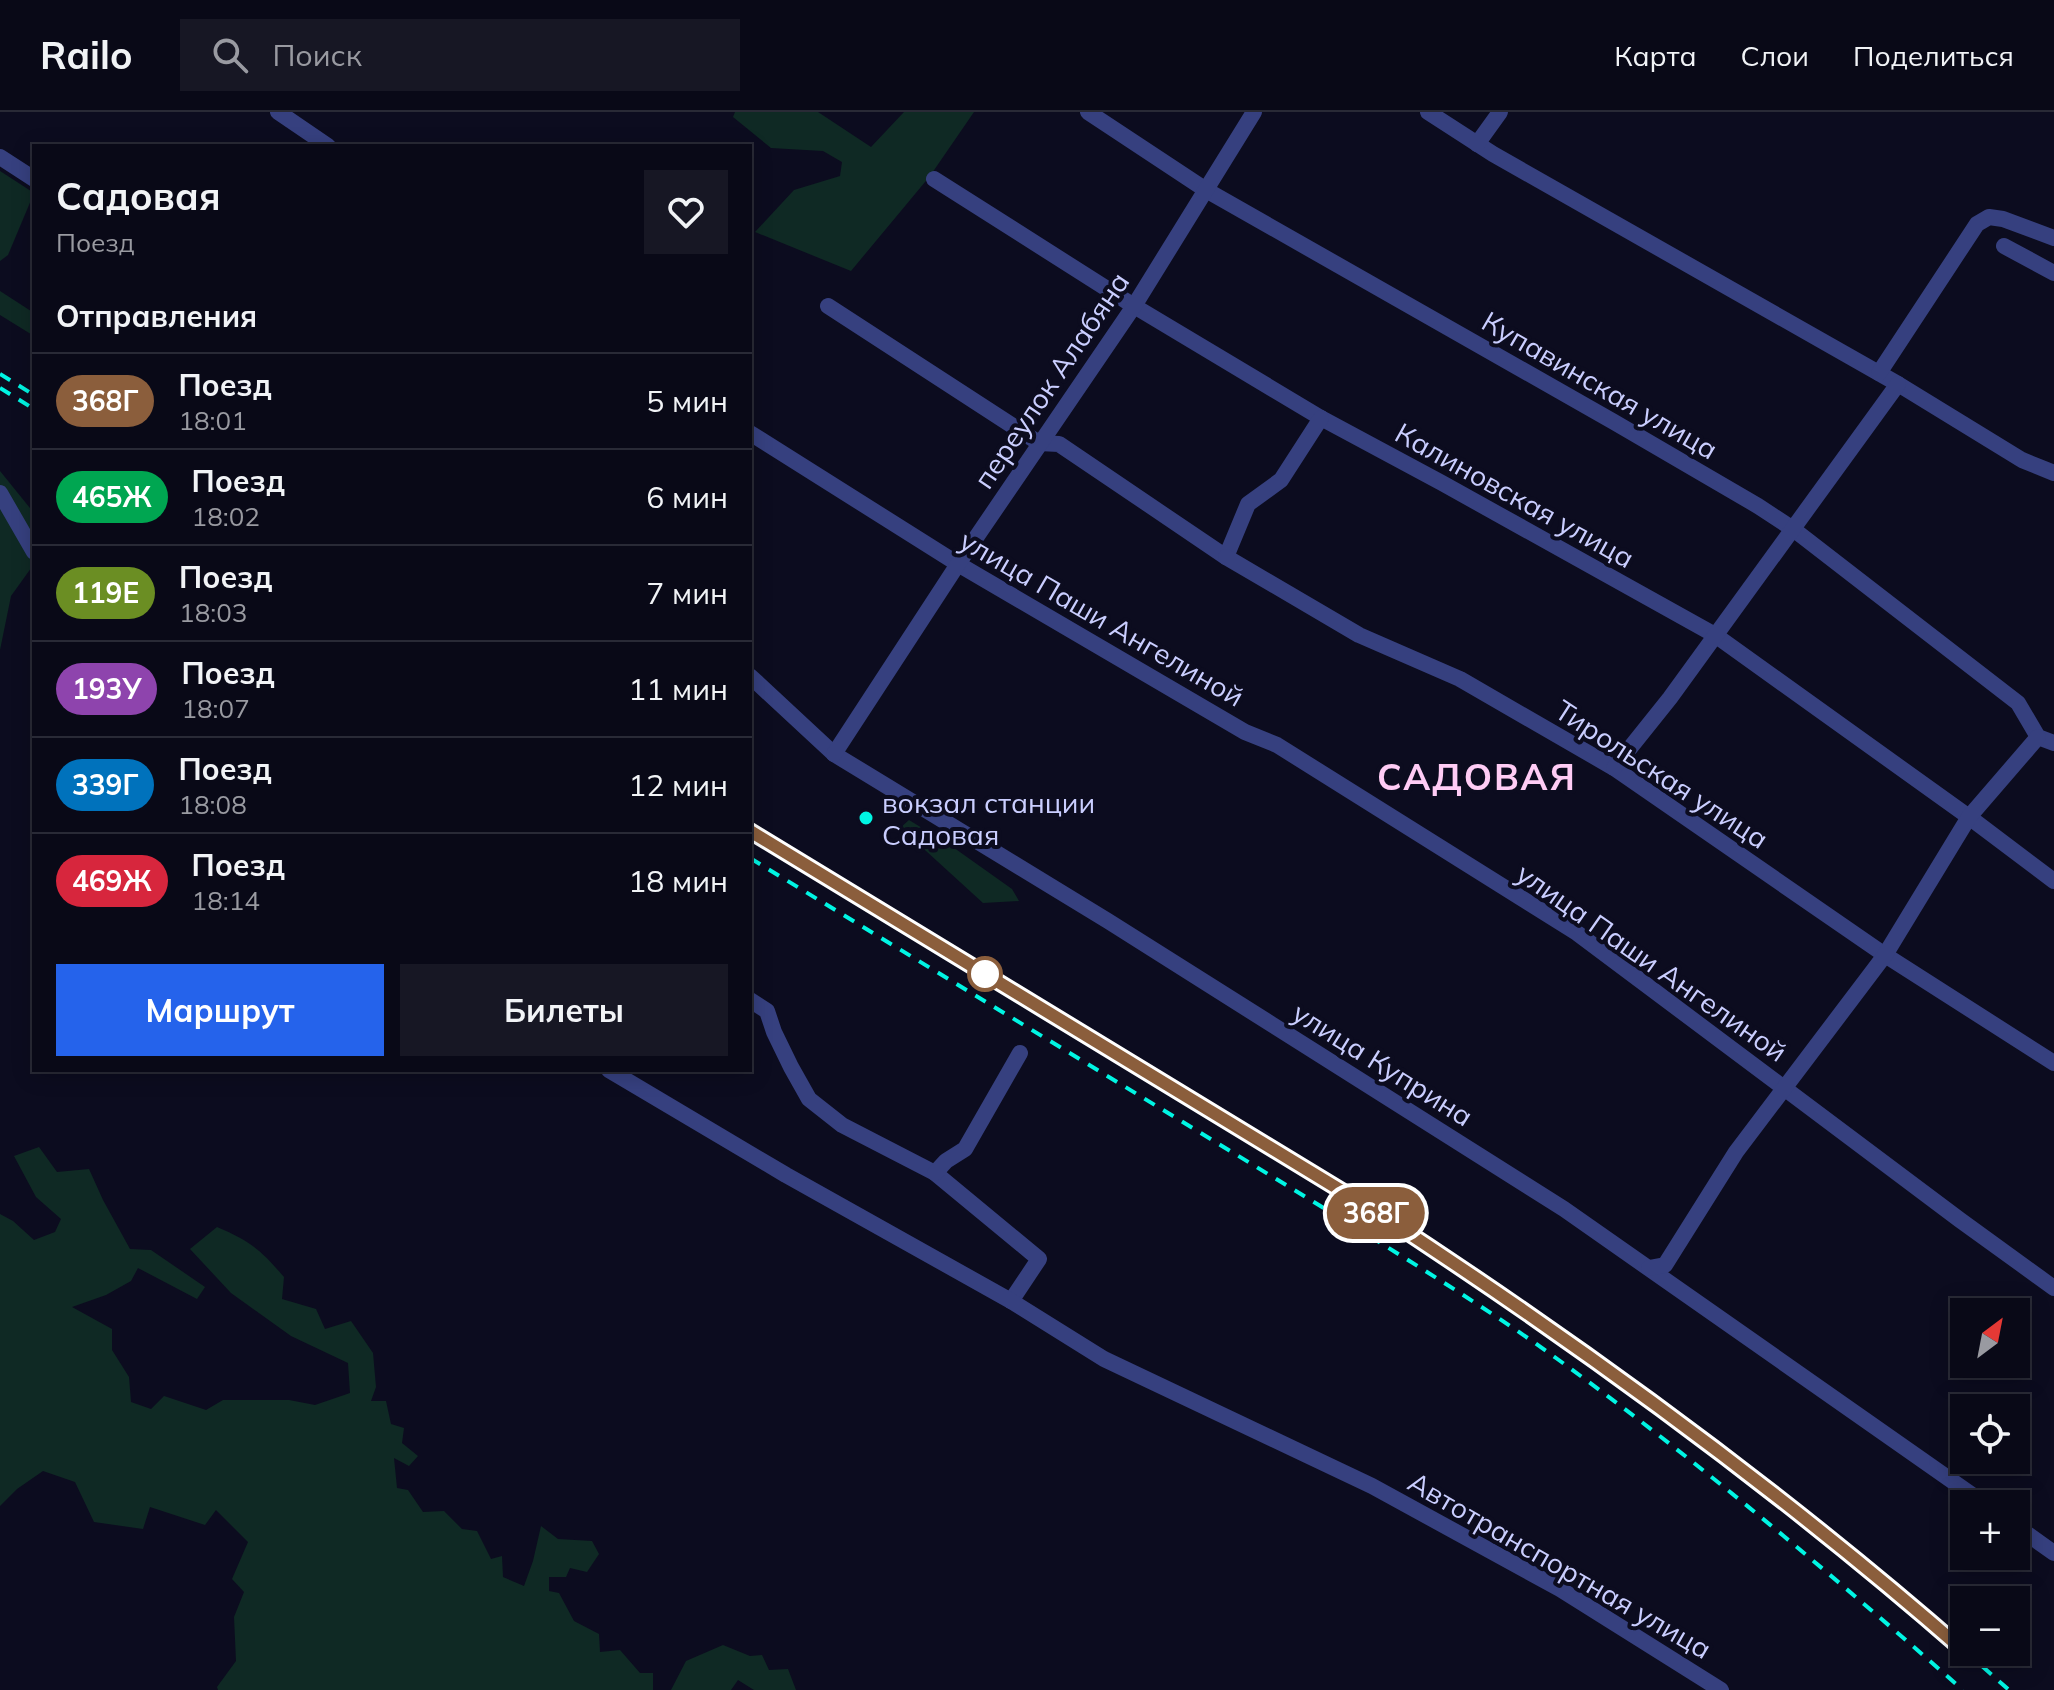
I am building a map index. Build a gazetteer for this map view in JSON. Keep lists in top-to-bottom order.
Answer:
{
  "streets": {
    "street": [
      "переулок Алабяна",
      "Купавинская улица",
      "Калиновская улица",
      "улица Паши Ангелиной",
      "Тирольская улица",
      "улица Куприна",
      "Автотранспортная улица"
    ]
  },
  "crossings": [
    ["переулок Алабяна", "Купавинская улица"],
    ["переулок Алабяна", "Калиновская улица"],
    ["переулок Алабяна", "улица Паши Ангелиной"],
    ["переулок Алабяна", "Тирольская улица"],
    ["переулок Алабяна", "улица Куприна"]
  ],
  "districts": ["САДОВАЯ"],
  "places": ["вокзал станции Садовая"],
  "north": "top right",
  "page": {
    "header": "Railo",
    "search": "Поиск",
    "nav": ["Карта", "Слои", "Поделиться"],
    "on_map": "368Г",
    "heading": [
      ["Садовая", "Поезд"],
      "Отправления"
    ],
    "list": [
      {
        "mark": "368Г",
        "name": "Поезд",
        "note": "18:01",
        "value": "5 мин"
      },
      {
        "mark": "465Ж",
        "name": "Поезд",
        "note": "18:02",
        "value": "6 мин"
      },
      {
        "mark": "119Е",
        "name": "Поезд",
        "note": "18:03",
        "value": "7 мин"
      },
      {
        "mark": "193У",
        "name": "Поезд",
        "note": "18:07",
        "value": "11 мин"
      },
      {
        "mark": "339Г",
        "name": "Поезд",
        "note": "18:08",
        "value": "12 мин"
      },
      {
        "mark": "469Ж",
        "name": "Поезд",
        "note": "18:14",
        "value": "18 мин"
      }
    ],
    "buttons": ["Маршрут", "Билеты"],
    "map_buttons": ["+", "−"]
  }
}
